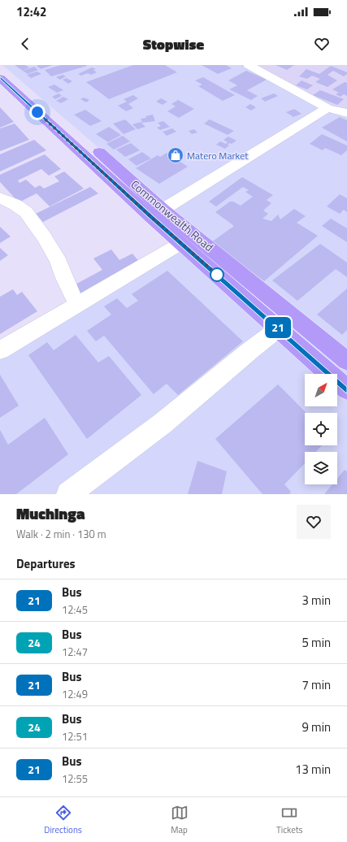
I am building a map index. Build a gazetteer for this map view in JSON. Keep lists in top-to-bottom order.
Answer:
{
  "streets": {
    "main road": ["Commonwealth Road"]
  },
  "places": {
    "shop": ["Matero Market"]
  },
  "lines": ["bus line 21"],
  "north": "top right",
  "page": {
    "status": "12:42",
    "header": "Stopwise",
    "on_map": "21",
    "heading": [
      ["Muchinga", "Walk · 2 min · 130 m"],
      "Departures"
    ],
    "list": [
      {
        "mark": "21",
        "name": "Bus",
        "note": "12:45",
        "value": "3 min"
      },
      {
        "mark": "24",
        "name": "Bus",
        "note": "12:47",
        "value": "5 min"
      },
      {
        "mark": "21",
        "name": "Bus",
        "note": "12:49",
        "value": "7 min"
      },
      {
        "mark": "24",
        "name": "Bus",
        "note": "12:51",
        "value": "9 min"
      },
      {
        "mark": "21",
        "name": "Bus",
        "note": "12:55",
        "value": "13 min"
      }
    ],
    "tabs": ["Directions", "Map", "Tickets"]
  }
}
